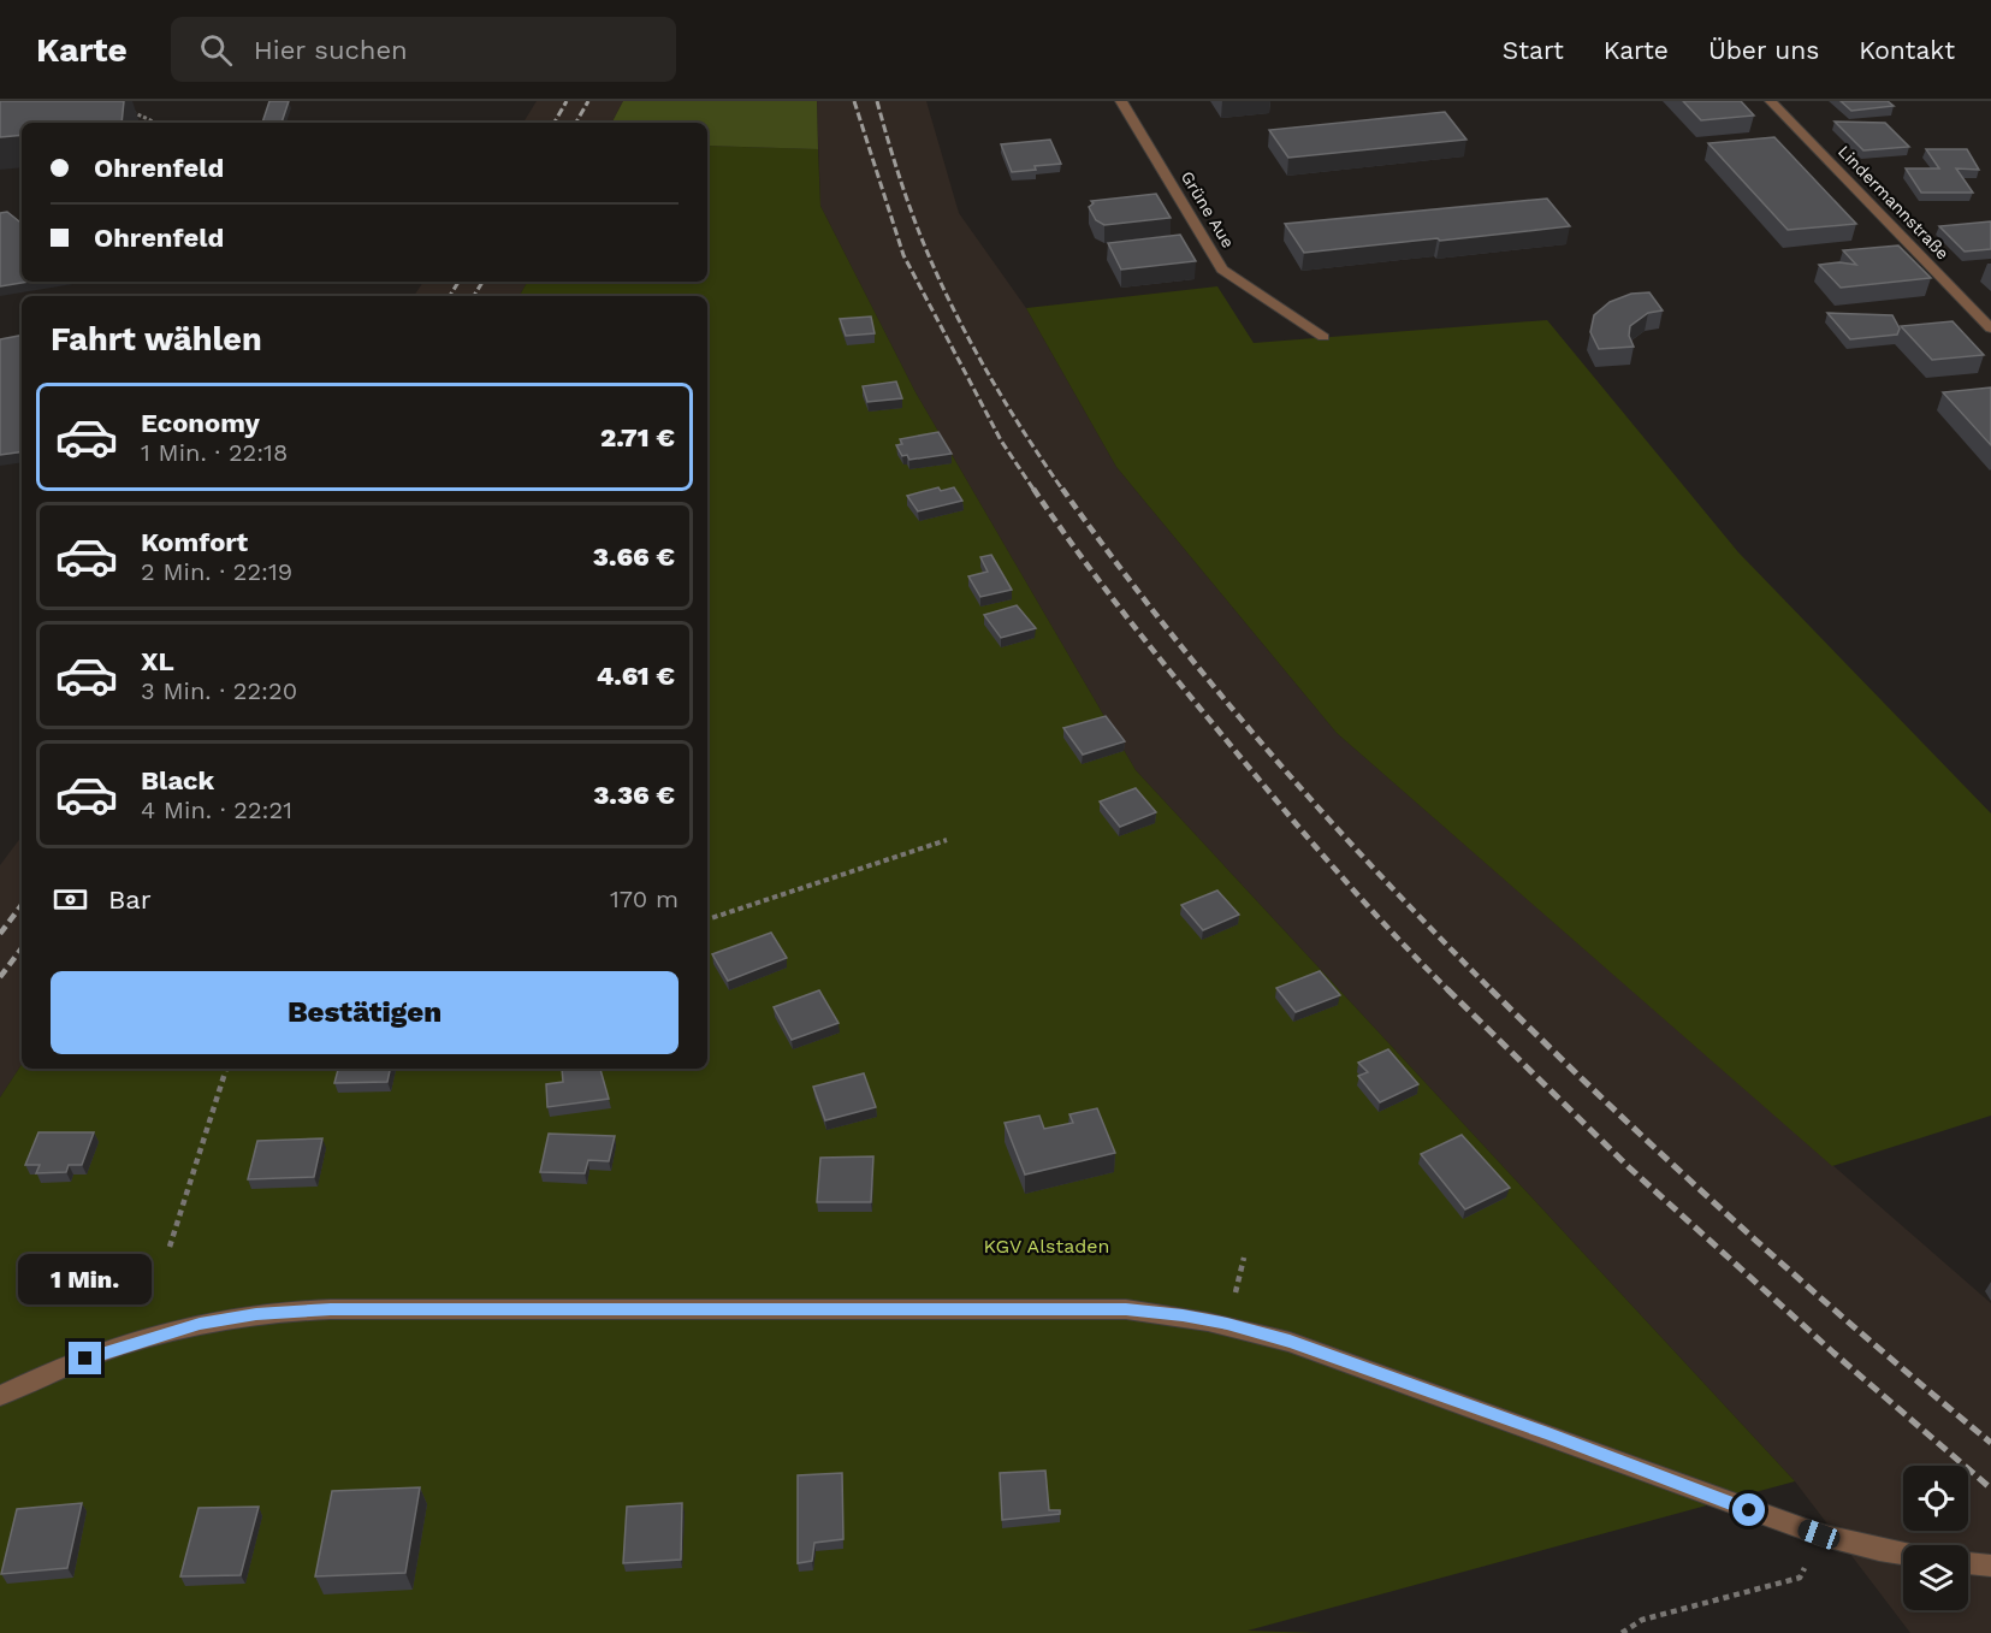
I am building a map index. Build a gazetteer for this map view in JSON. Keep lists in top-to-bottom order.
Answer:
{
  "streets": {
    "street": ["Lindermannstraße", "Grüne Aue"]
  },
  "parks": ["KGV Alstaden"],
  "page": {
    "header": "Karte",
    "search": "Hier suchen",
    "nav": [
      "Start",
      "Karte",
      "Über uns",
      "Kontakt"
    ],
    "banner": ["Ohrenfeld", "Ohrenfeld"],
    "heading": "Fahrt wählen",
    "list": [
      {
        "name": "Economy",
        "note": "1 Min. · 22:18",
        "value": "2.71 €"
      },
      {
        "name": "Komfort",
        "note": "2 Min. · 22:19",
        "value": "3.66 €"
      },
      {
        "name": "XL",
        "note": "3 Min. · 22:20",
        "value": "4.61 €"
      },
      {
        "name": "Black",
        "note": "4 Min. · 22:21",
        "value": "3.36 €"
      }
    ],
    "pay": ["Bar", "170 m"],
    "buttons": "Bestätigen",
    "bubble": "1 Min."
  }
}
